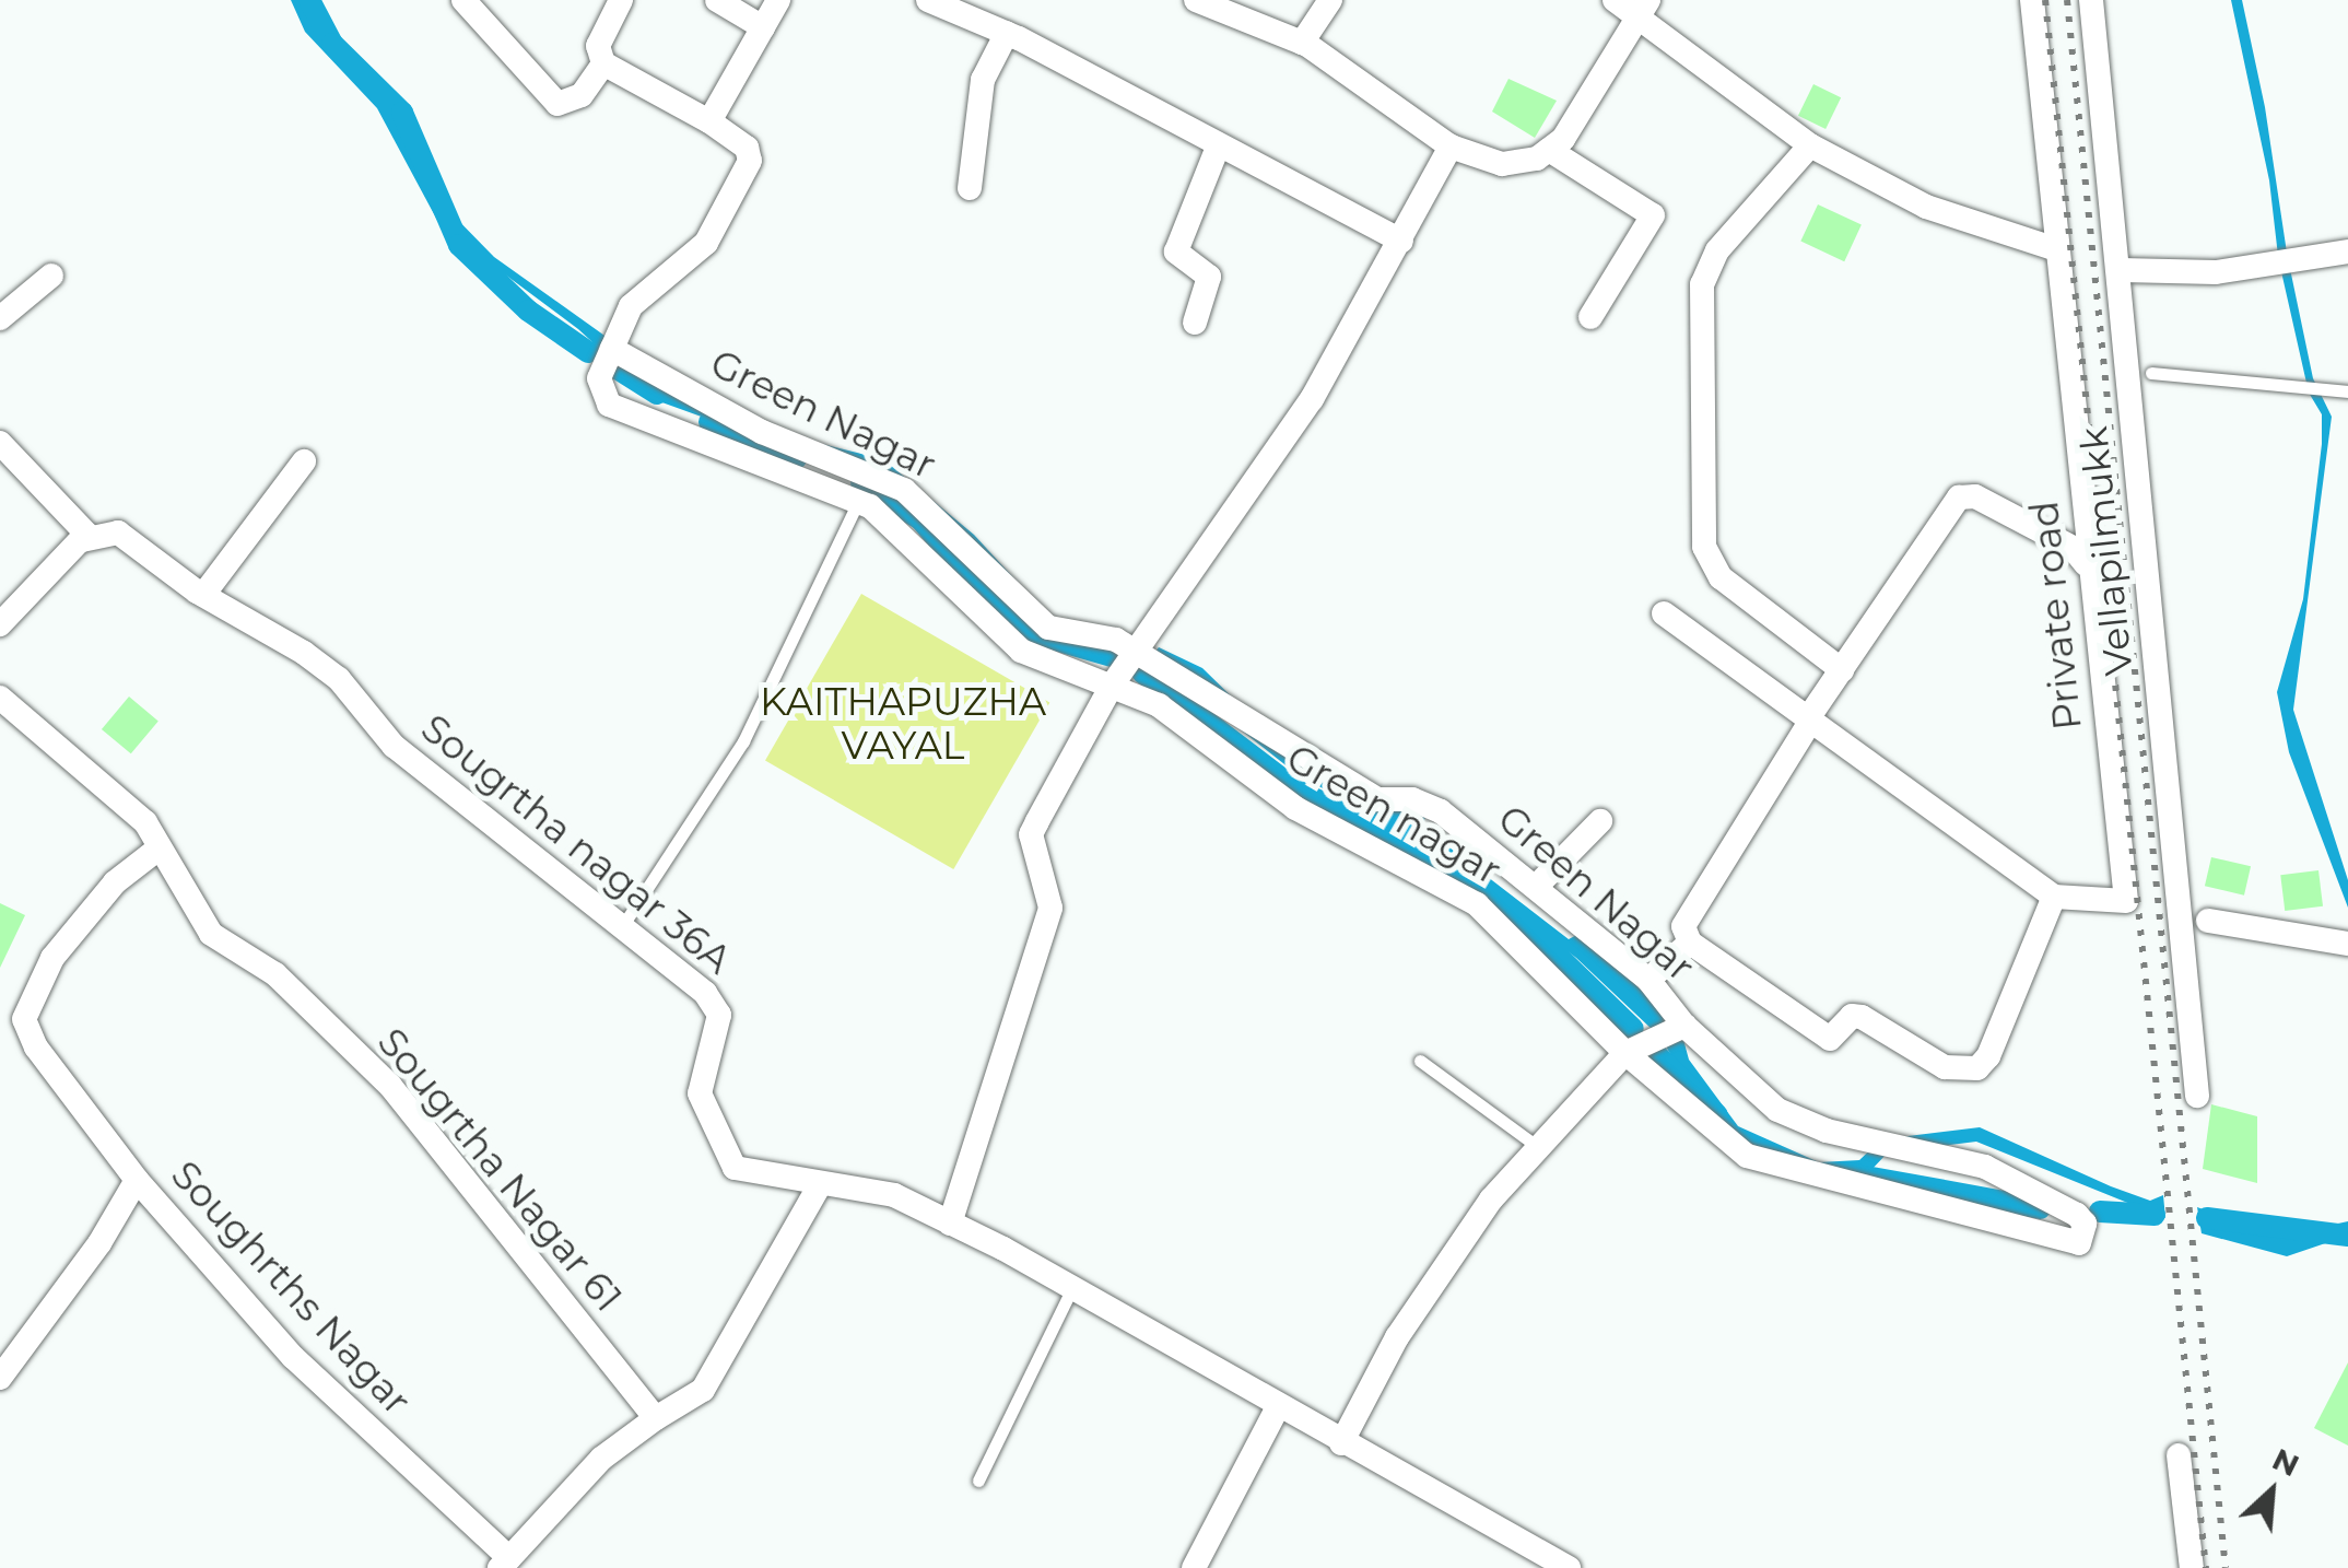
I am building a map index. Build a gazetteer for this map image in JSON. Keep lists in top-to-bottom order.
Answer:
{
  "streets": {
    "street": [
      "Green Nagar",
      "Vellapilmukk",
      "Private road",
      "Green nagar",
      "Sougrtha nagar 36A",
      "Sougrtha Nagar 61",
      "Soughrths Nagar"
    ]
  },
  "crossings": [
    ["Green Nagar", "Green nagar"]
  ],
  "parks": ["KAITHAPUZHA VAYAL"],
  "north": "top right"
}
